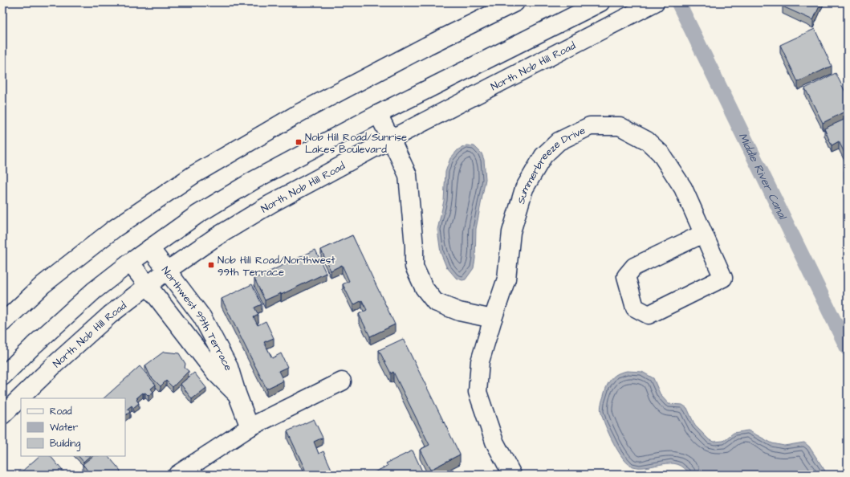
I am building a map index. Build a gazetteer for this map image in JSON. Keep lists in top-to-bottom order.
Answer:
{
  "streets": {
    "street": ["North Nob Hill Road", "Summerbreeze Drive", "Northwest 99th Terrace"]
  },
  "crossings": [
    ["North Nob Hill Road", "Northwest 99th Terrace"]
  ],
  "water": ["Middle River Canal"],
  "places": {
    "transit": ["Nob Hill Road/Sunrise Lakes Boulevard", "Nob Hill Road/Northwest 99th Terrace"]
  },
  "legend": ["Road", "Water", "Building"]
}
